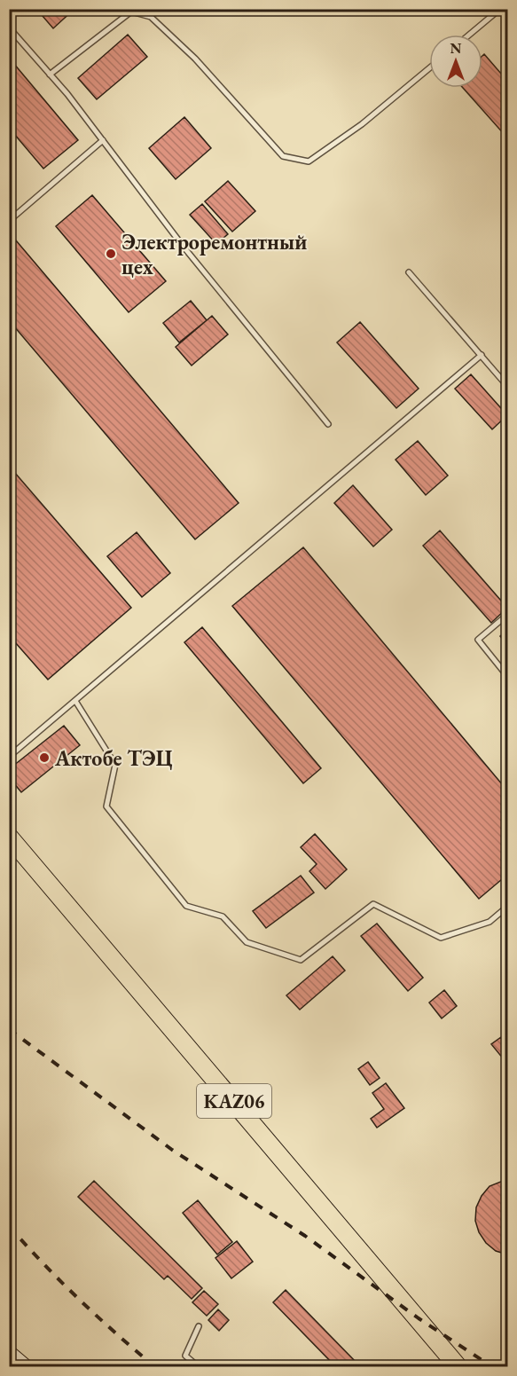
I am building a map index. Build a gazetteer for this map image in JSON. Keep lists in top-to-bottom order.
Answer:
{
  "streets": {
    "highway": ["KАZ06"]
  },
  "places": ["Электроремонтный цех", "Актобе ТЭЦ"],
  "north": "top"
}
